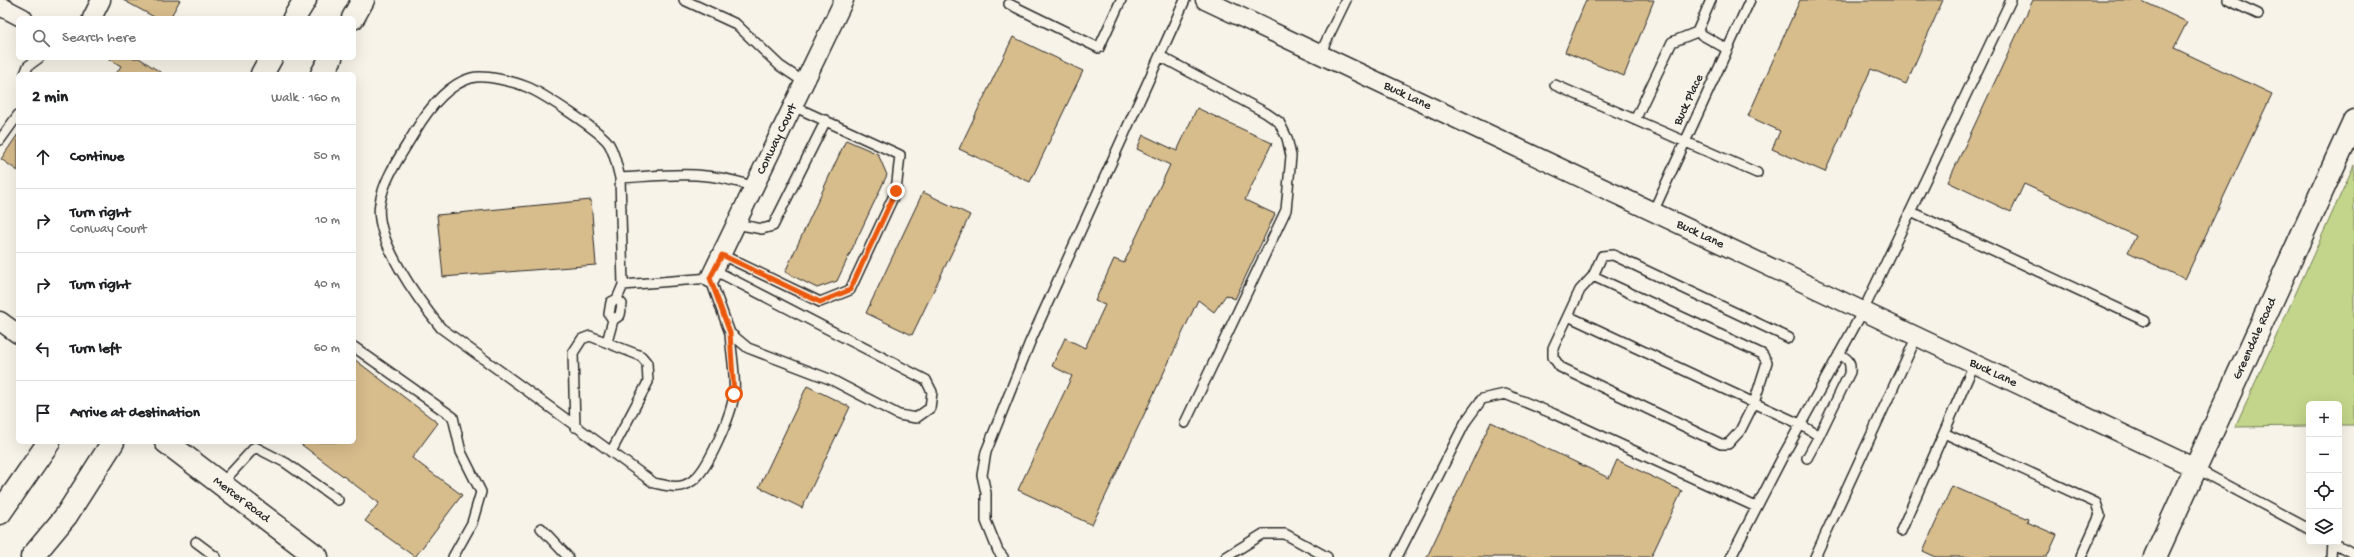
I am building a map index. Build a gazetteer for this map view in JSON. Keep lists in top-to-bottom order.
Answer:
{
  "streets": {
    "street": [
      "Buck Lane",
      "Conway Court",
      "Greendale Road",
      "Mercer Road"
    ],
    "lane": ["Buck Place"]
  },
  "crossings": [
    ["Buck Lane", "Buck Place"],
    ["Buck Lane", "Greendale Road"]
  ],
  "page": {
    "search": "Search here",
    "heading": ["2 min", "Walk · 160 m"],
    "list": [
      ["Continue", "50 m"],
      ["Turn right", "Conway Court", "10 m"],
      ["Turn right", "40 m"],
      ["Turn left", "60 m"],
      "Arrive at destination"
    ],
    "map_buttons": ["+", "−"]
  }
}
